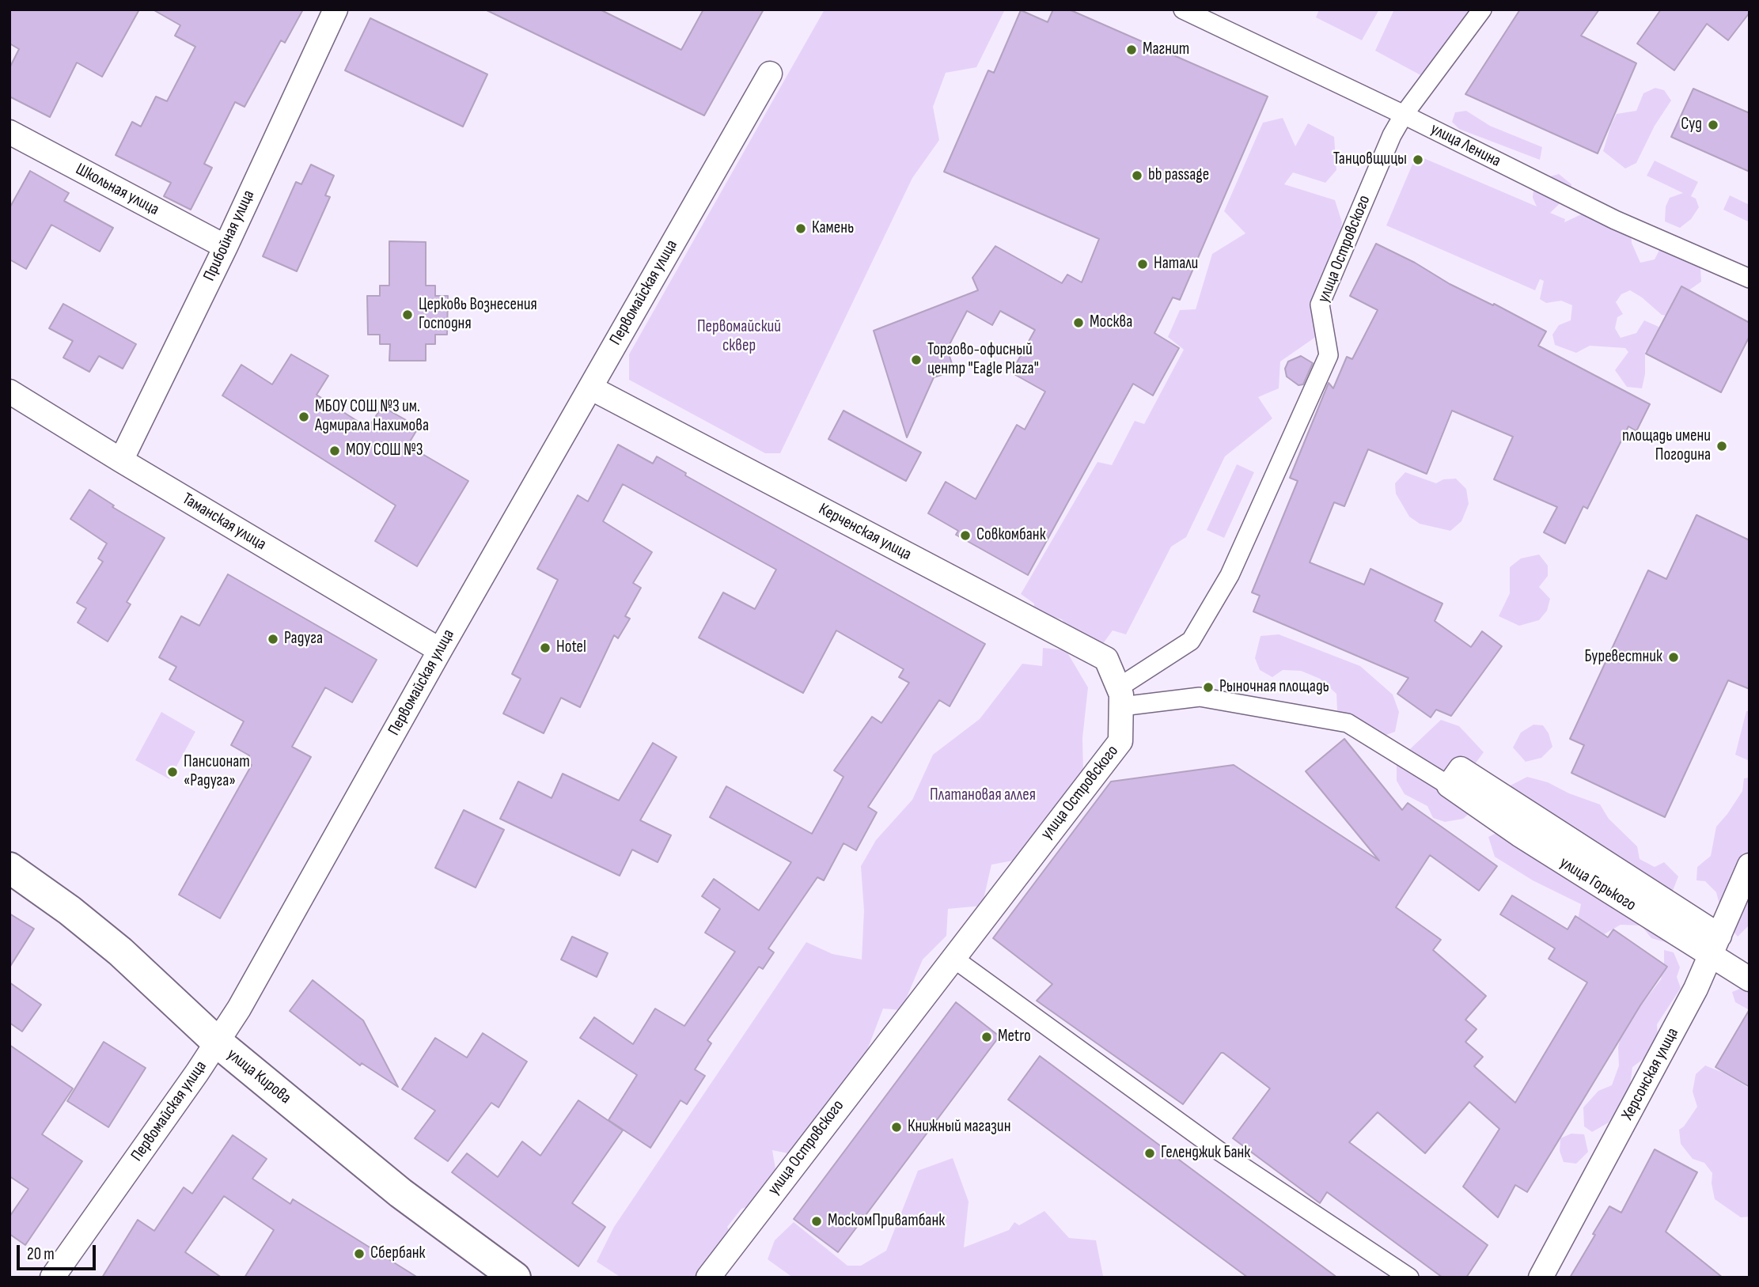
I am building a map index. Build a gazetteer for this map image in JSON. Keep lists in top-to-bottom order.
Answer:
{
  "streets": {
    "main road": ["улица Кирова"],
    "street": [
      "улица Ленина",
      "Школьная улица",
      "Прибойная улица",
      "улица Островского",
      "Первомайская улица",
      "Таманская улица",
      "Керченская улица",
      "улица Горького",
      "Херсонская улица"
    ]
  },
  "crossings": [
    ["улица Ленина", "улица Островского"],
    ["Школьная улица", "Прибойная улица"],
    ["Прибойная улица", "Таманская улица"],
    ["улица Островского", "Керченская улица"],
    ["улица Островского", "улица Горького"],
    ["Первомайская улица", "Таманская улица"],
    ["Первомайская улица", "Керченская улица"],
    ["Первомайская улица", "улица Кирова"],
    ["Керченская улица", "улица Горького"],
    ["улица Горького", "Херсонская улица"]
  ],
  "parks": ["Первомайский сквер", "Платановая аллея"],
  "places": [
    "Магнит",
    "Суд",
    "Танцовщицы",
    "bb passage",
    "Камень",
    "Натали",
    "Церковь Вознесения Господня",
    "Москва",
    "Торгово-офисный центр \"Eagle Plaza\"",
    "МБОУ СОШ №3 им. Адмирала Нахимова",
    "площадь имени Погодина",
    "МОУ СОШ №3",
    "Совкомбанк",
    "Радуга",
    "Hotel",
    "Буревестник",
    "Рыночная площадь",
    "Пансионат «Радуга»",
    "Metro",
    "Книжный магазин",
    "Геленджик Банк",
    "МоскомПриватбанк",
    "Сбербанк"
  ],
  "scale_bar": "20 m"
}
